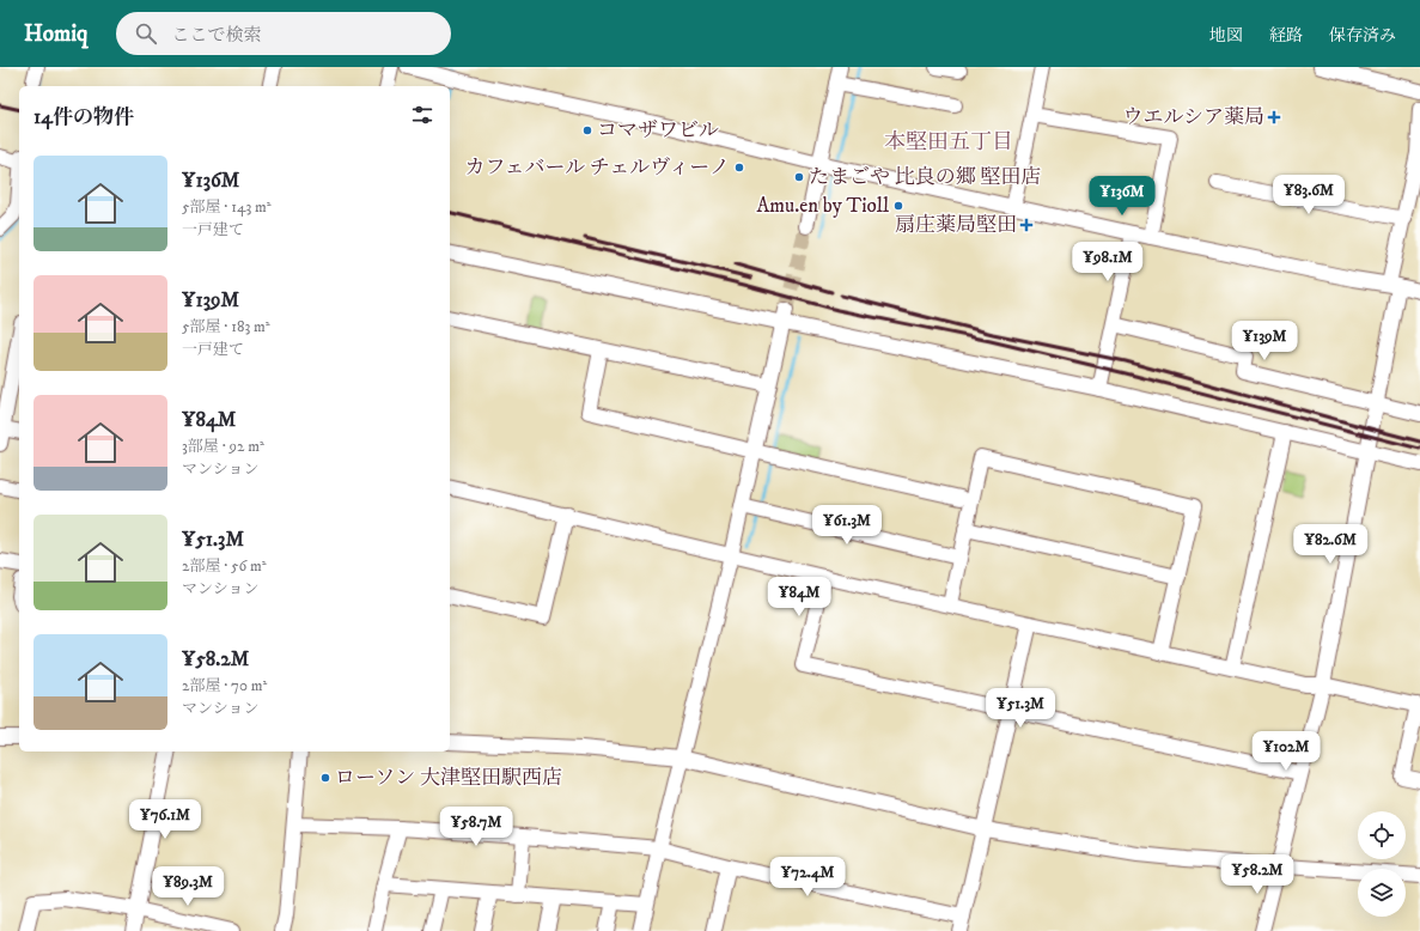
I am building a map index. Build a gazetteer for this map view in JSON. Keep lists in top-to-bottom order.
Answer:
{
  "districts": ["本堅田五丁目"],
  "places": {
    "health": ["ウエルシア薬局", "扇庄薬局堅田"],
    "other": [
      "コマザワビル",
      "カフェバール チェルヴィーノ",
      "たまごや 比良の郷 堅田店",
      "Amu.en by Tioll",
      "ローソン 大津堅田駅西店"
    ]
  },
  "page": {
    "header": "Homiq",
    "search": "ここで検索",
    "nav": ["地図", "経路", "保存済み"],
    "heading": "14件の物件",
    "list": [
      {
        "name": "¥136M",
        "note": "5部屋 · 143 m² · 一戸建て"
      },
      {
        "name": "¥139M",
        "note": "5部屋 · 183 m² · 一戸建て"
      },
      {
        "name": "¥84M",
        "note": "3部屋 · 92 m² · マンション"
      },
      {
        "name": "¥51.3M",
        "note": "2部屋 · 56 m² · マンション"
      },
      {
        "name": "¥58.2M",
        "note": "2部屋 · 70 m² · マンション"
      }
    ],
    "price": [
      "¥83.6M",
      "¥136M",
      "¥98.1M",
      "¥139M",
      "¥61.3M",
      "¥82.6M",
      "¥84M",
      "¥51.3M",
      "¥102M",
      "¥76.1M",
      "¥58.7M",
      "¥58.2M",
      "¥72.4M",
      "¥89.3M"
    ]
  }
}
